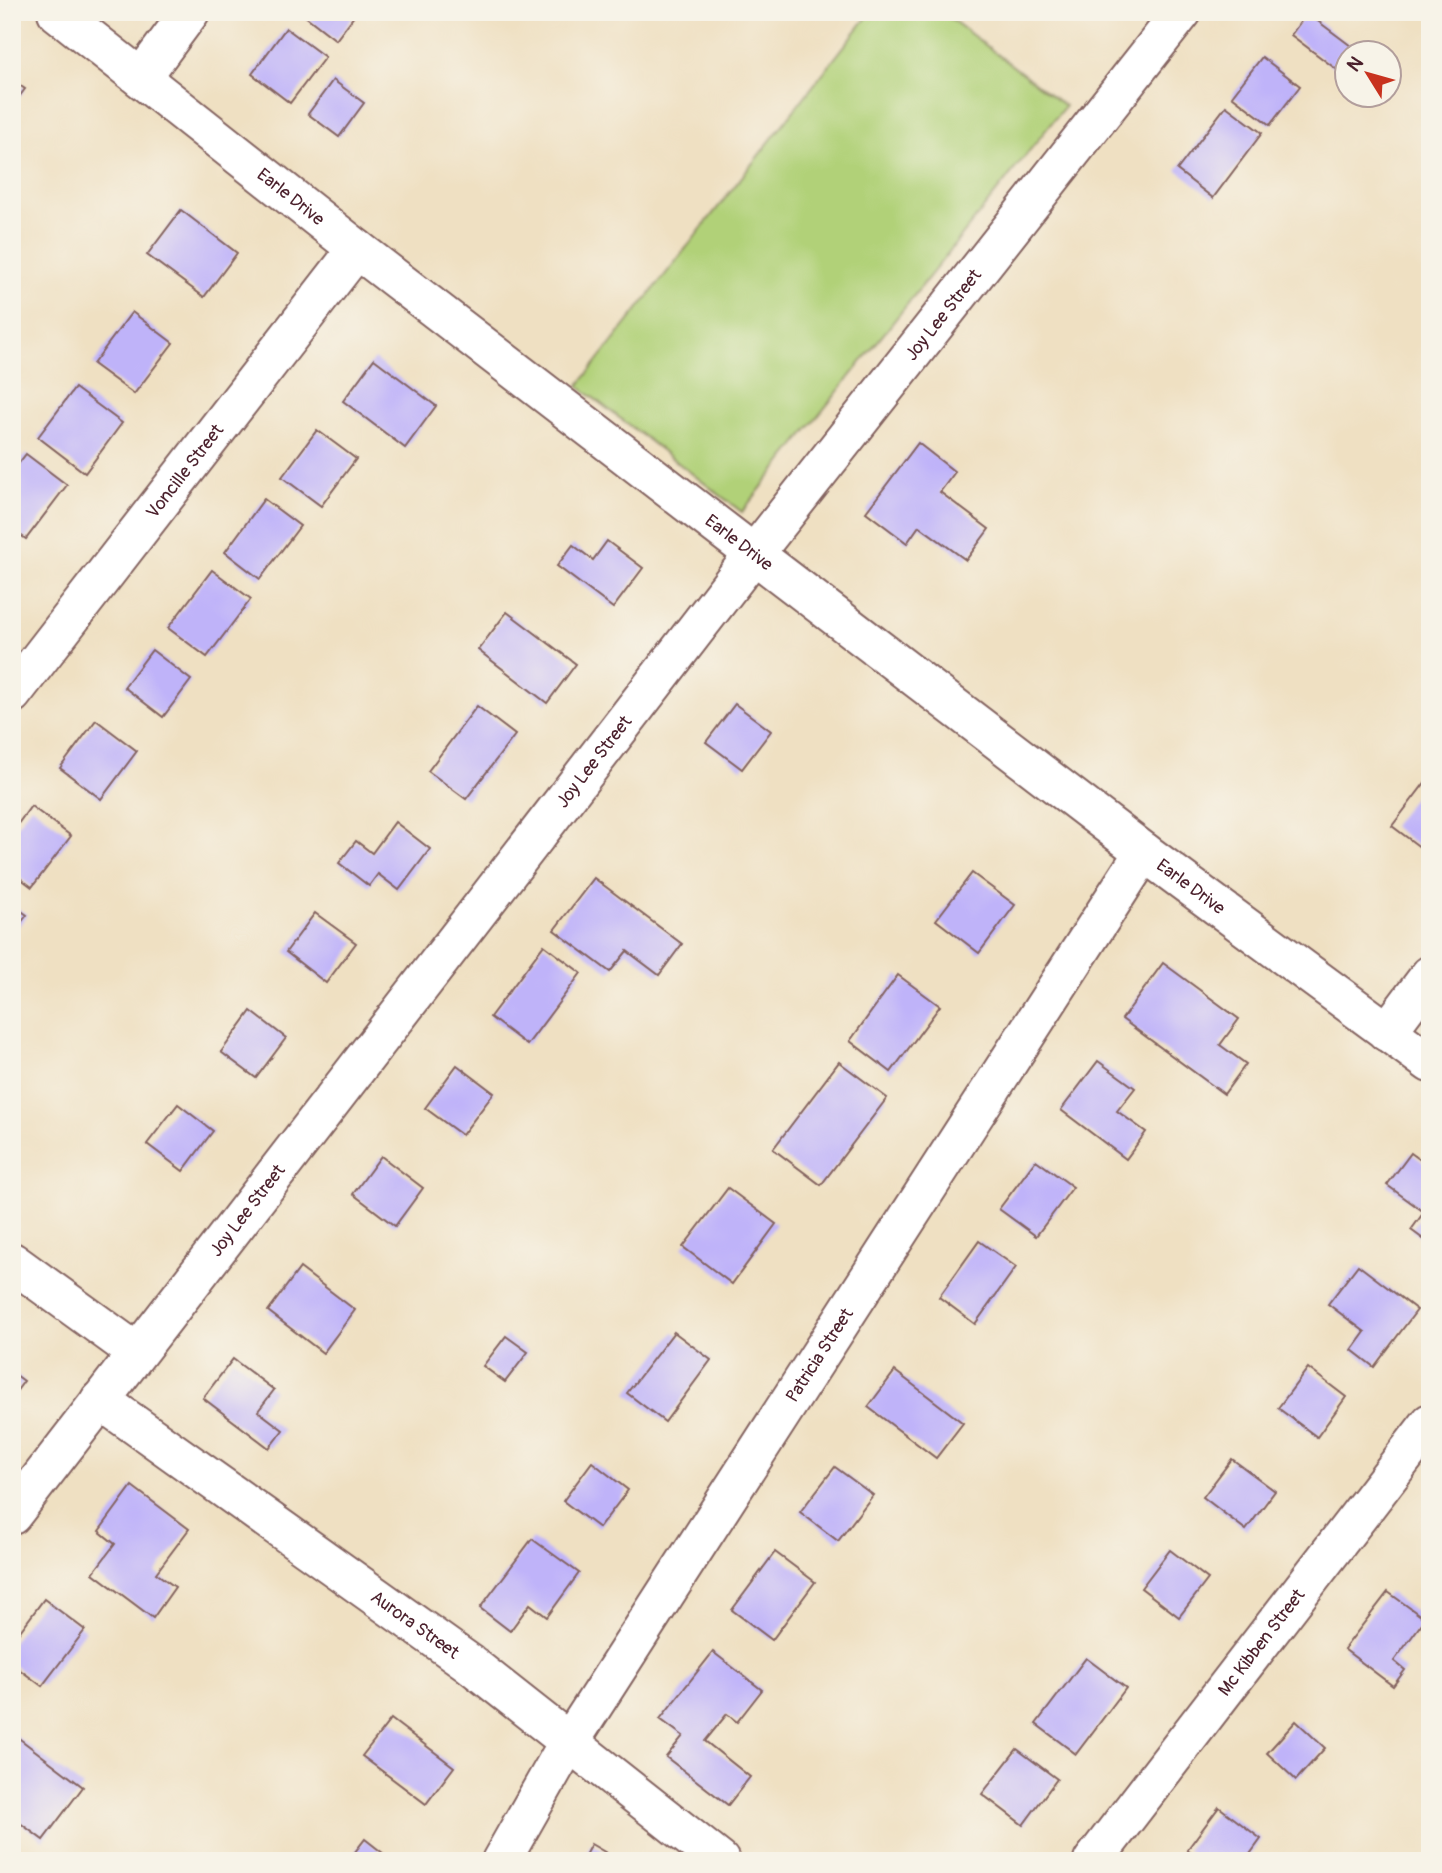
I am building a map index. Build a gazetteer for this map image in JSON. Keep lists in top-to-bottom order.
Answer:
{
  "streets": {
    "street": [
      "Earle Drive",
      "Joy Lee Street",
      "Voncille Street",
      "Patricia Street",
      "Aurora Street",
      "Mc Kibben Street"
    ]
  },
  "crossings": [
    ["Earle Drive", "Joy Lee Street"],
    ["Earle Drive", "Voncille Street"],
    ["Earle Drive", "Patricia Street"],
    ["Joy Lee Street", "Aurora Street"],
    ["Patricia Street", "Aurora Street"]
  ],
  "north": "top left"
}
